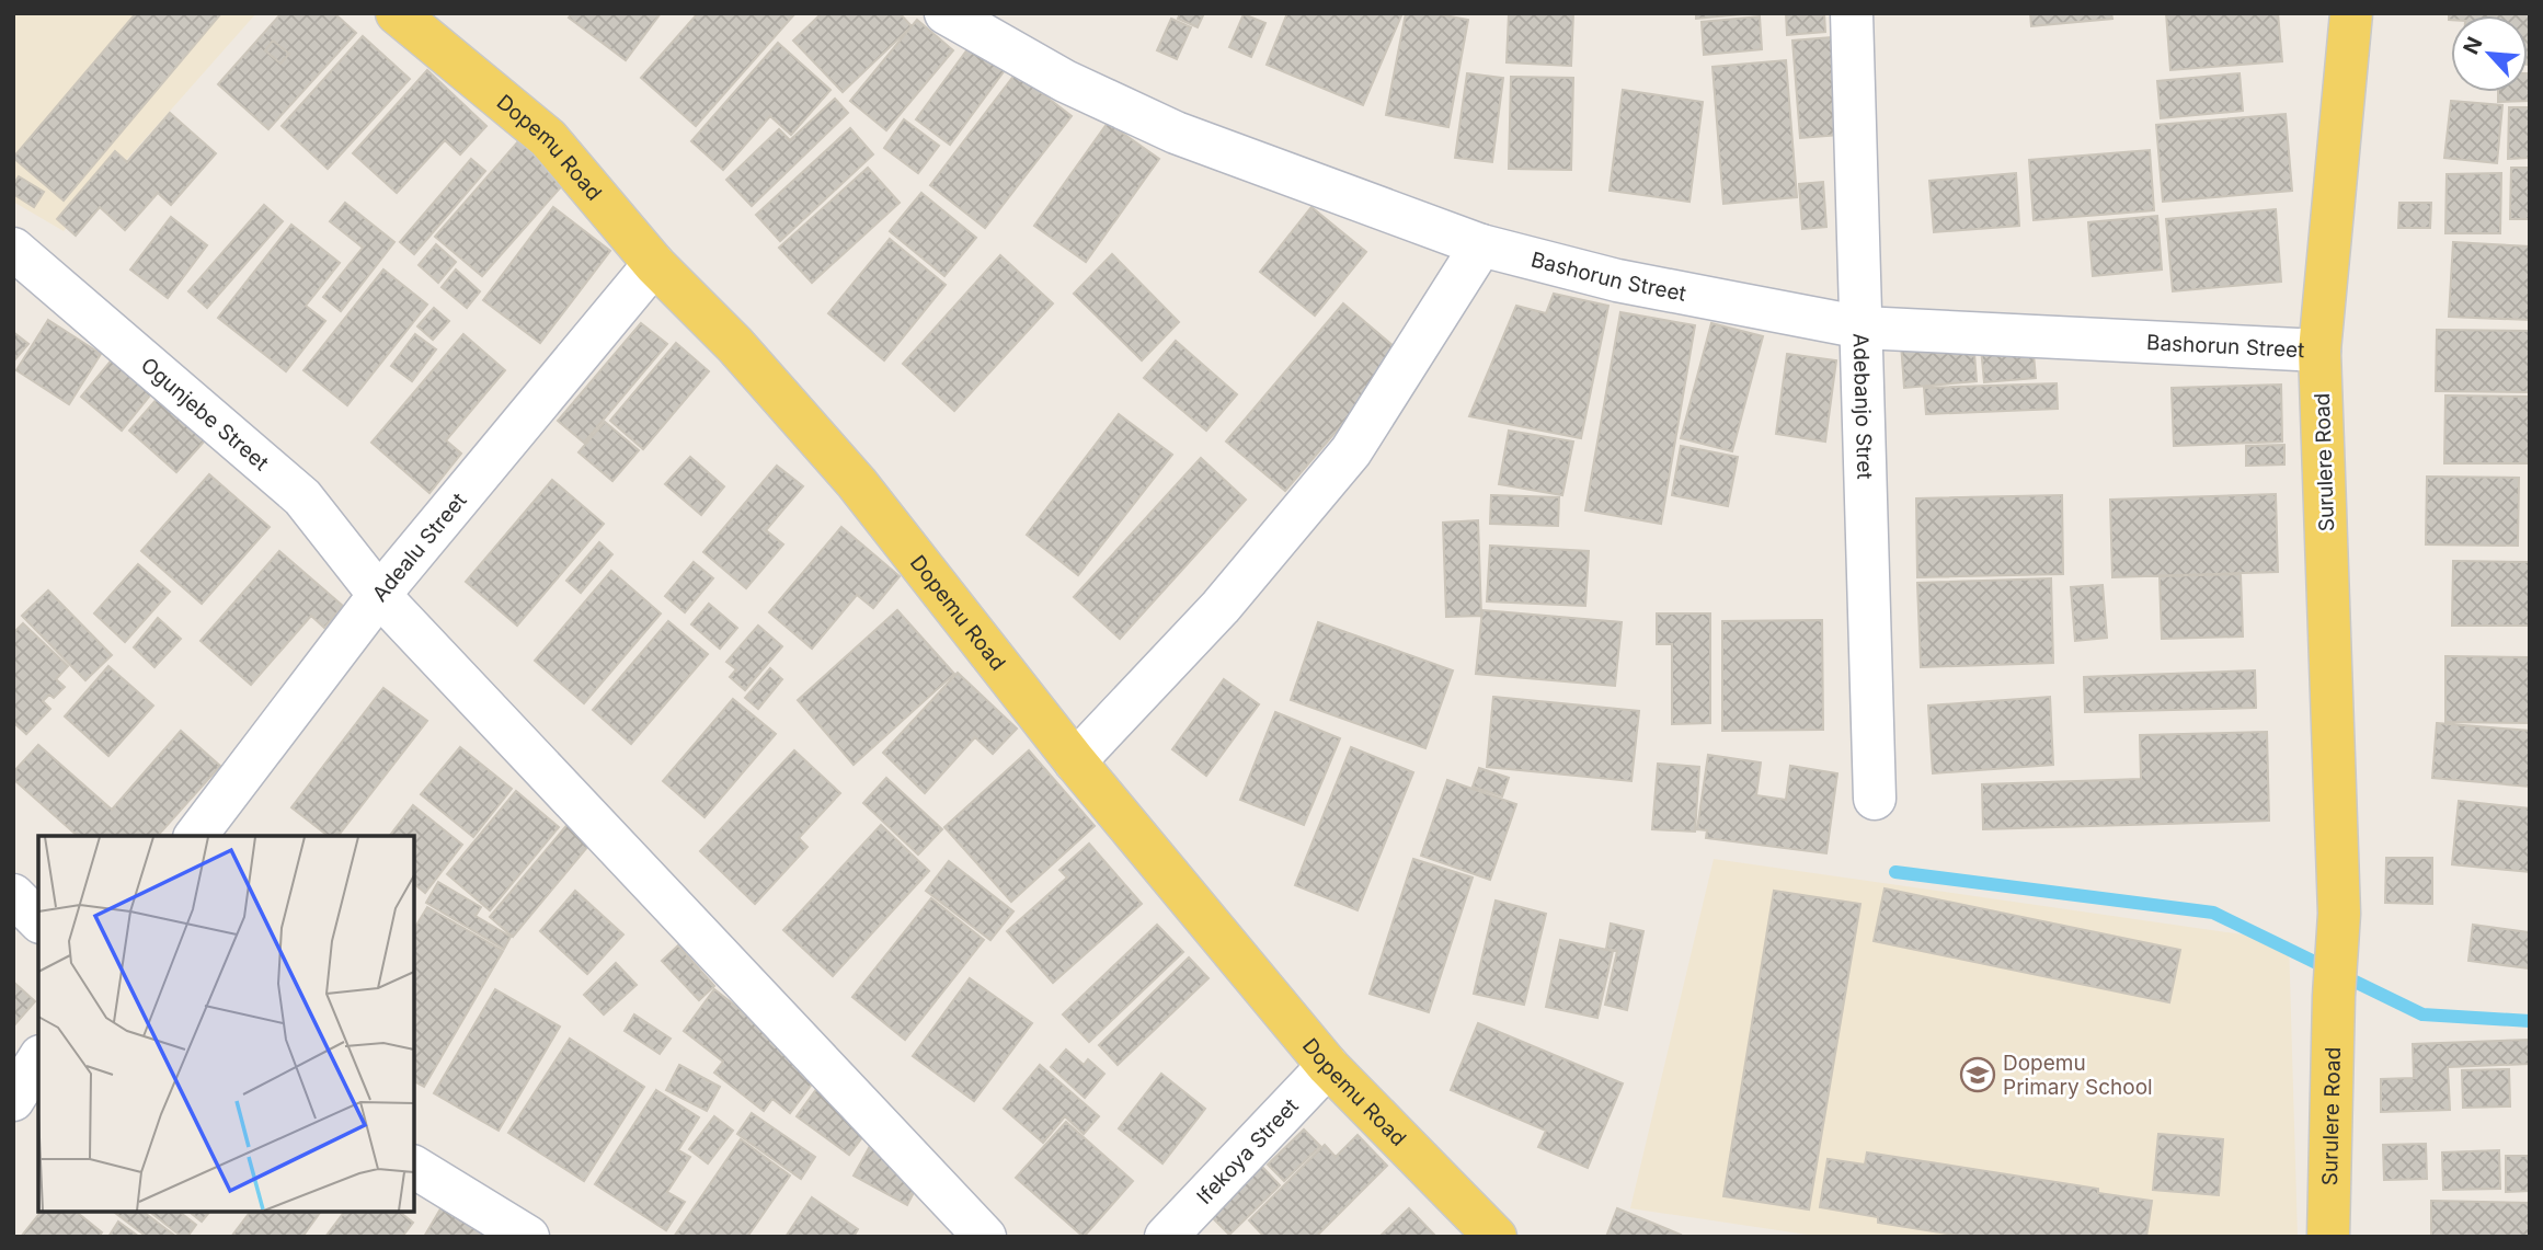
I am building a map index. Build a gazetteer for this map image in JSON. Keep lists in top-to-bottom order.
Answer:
{
  "streets": {
    "main road": ["Dopemu Road", "Surulere Road"],
    "street": [
      "Bashorun Street",
      "Adebanjo Stret",
      "Ogunjebe Street",
      "Adealu Street",
      "Ifekoya Street"
    ]
  },
  "crossings": [
    ["Dopemu Road", "Adealu Street"],
    ["Dopemu Road", "Ifekoya Street"],
    ["Bashorun Street", "Adebanjo Stret"],
    ["Bashorun Street", "Surulere Road"],
    ["Ogunjebe Street", "Adealu Street"]
  ],
  "places": {
    "school or university": ["Dopemu Primary School"]
  },
  "north": "top left"
}
